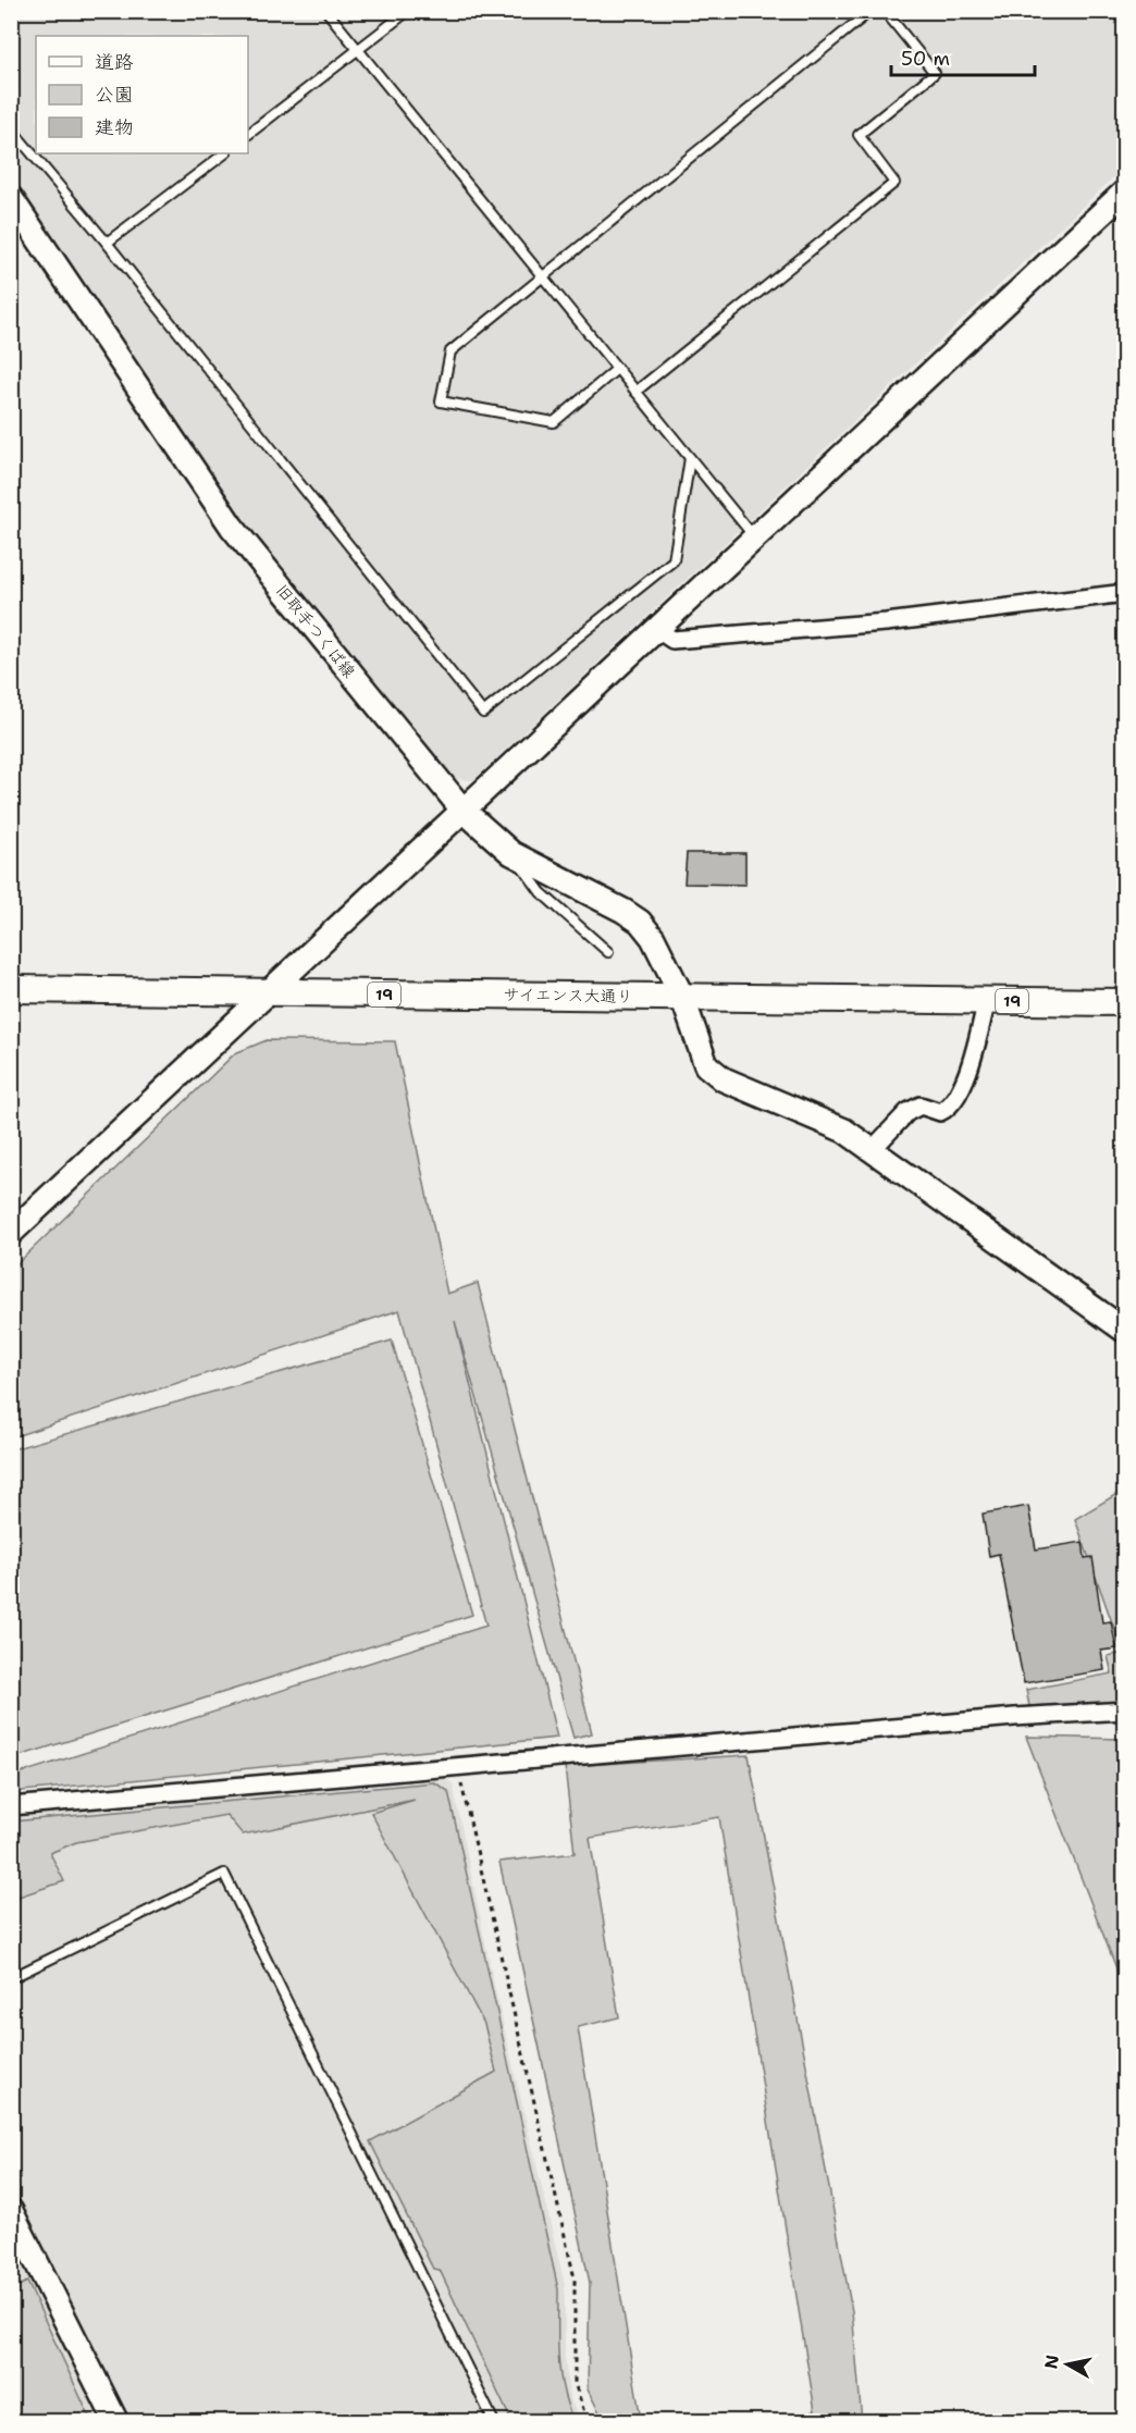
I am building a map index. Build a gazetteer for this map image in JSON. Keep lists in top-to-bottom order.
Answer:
{
  "streets": {
    "main road": ["19", "サイエンス大通り"],
    "street": ["旧取手つくば線"]
  },
  "crossings": [
    ["旧取手つくば線", "サイエンス大通り"]
  ],
  "legend": ["道路", "公園", "建物"],
  "scale_bar": "50 m",
  "north": "left"
}
